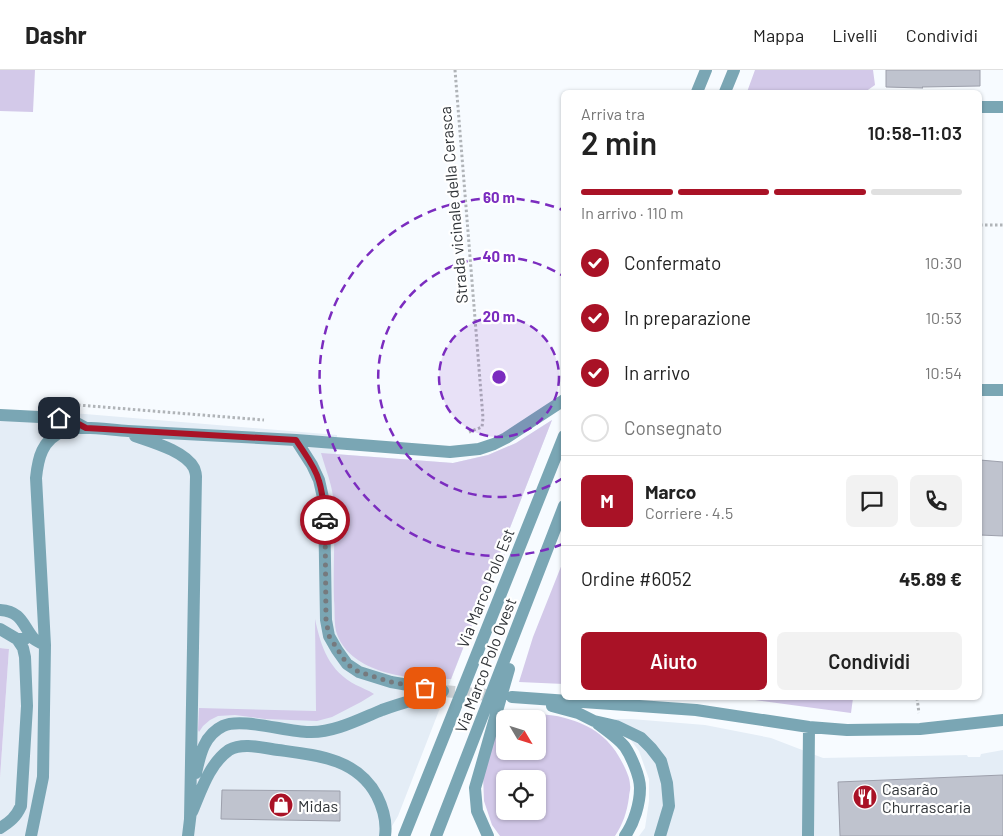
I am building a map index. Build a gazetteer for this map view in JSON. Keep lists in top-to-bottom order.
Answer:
{
  "streets": {
    "street": ["Via Marco Polo Est", "Via Marco Polo Ovest"],
    "path": ["Strada vicinale della Cerasca"]
  },
  "places": {
    "restaurant": ["Casarão Churrascaria"],
    "shop": ["Midas"]
  },
  "north": "bottom right",
  "page": {
    "header": "Dashr",
    "nav": ["Mappa", "Livelli", "Condividi"],
    "heading": ["2 min", "Arriva tra", "10:58–11:03"],
    "panel": [
      "Marco",
      "Corriere · 4.5",
      "Ordine #6052",
      "45.89 €"
    ],
    "bar": "In arrivo · 110 m",
    "list": [
      ["Confermato", "10:30"],
      ["In preparazione", "10:53"],
      ["In arrivo", "10:54"],
      "Consegnato"
    ],
    "round": "M",
    "buttons": ["Aiuto", "Condividi"]
  },
  "rings": ["60 m", "40 m", "20 m"]
}
